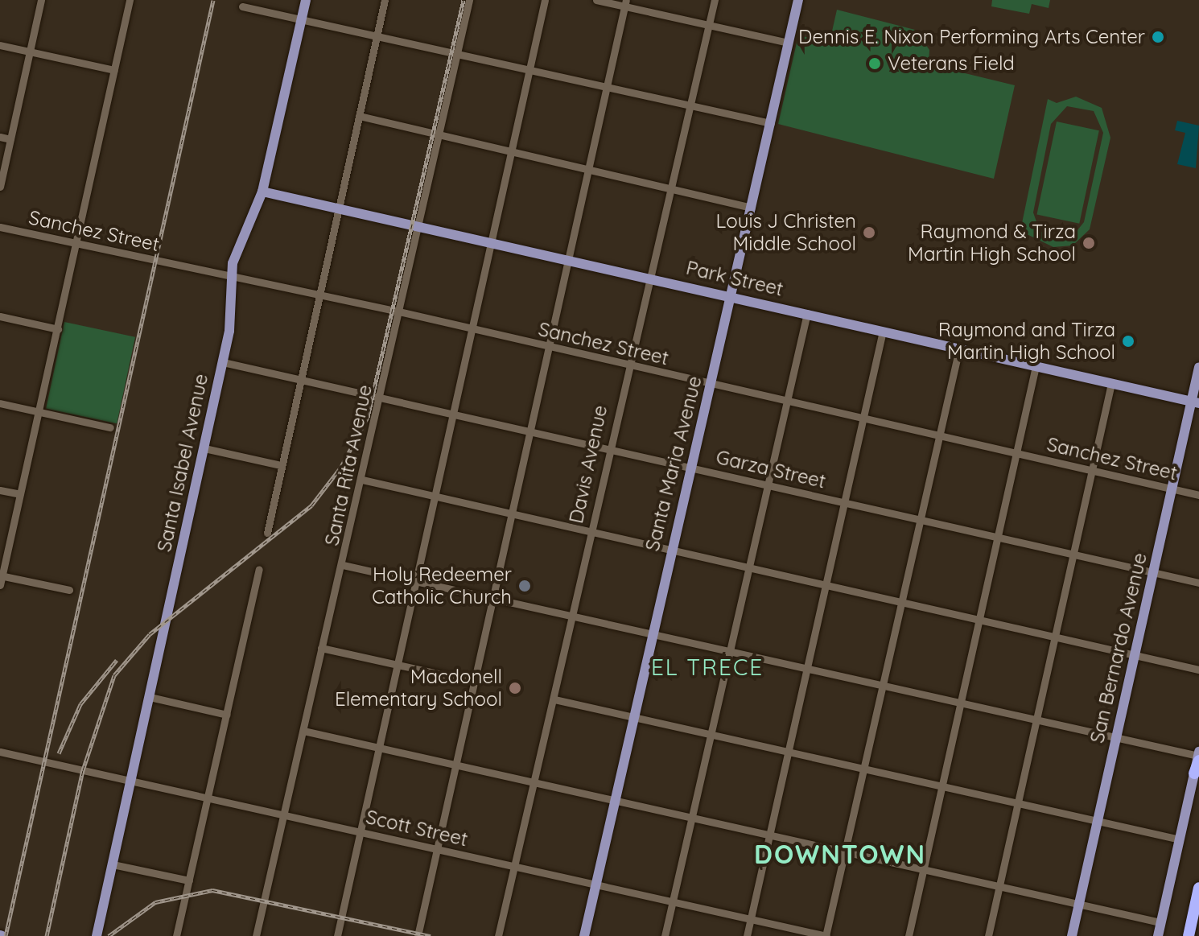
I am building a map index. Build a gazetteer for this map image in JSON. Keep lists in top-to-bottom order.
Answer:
{
  "streets": {
    "main road": [
      "Park Street",
      "Santa Isabel Avenue",
      "Santa Maria Avenue",
      "San Bernardo Avenue"
    ],
    "street": [
      "Sanchez Street",
      "Davis Avenue",
      "Santa Rita Avenue",
      "Garza Street",
      "Scott Street"
    ]
  },
  "crossings": [
    ["Sanchez Street", "Santa Isabel Avenue"],
    ["Sanchez Street", "Santa Maria Avenue"],
    ["Sanchez Street", "Davis Avenue"],
    ["Sanchez Street", "Santa Rita Avenue"],
    ["Sanchez Street", "San Bernardo Avenue"],
    ["Park Street", "Santa Isabel Avenue"],
    ["Park Street", "Santa Maria Avenue"],
    ["Park Street", "Davis Avenue"],
    ["Park Street", "Santa Rita Avenue"],
    ["Park Street", "San Bernardo Avenue"],
    ["Santa Isabel Avenue", "Garza Street"],
    ["Santa Isabel Avenue", "Scott Street"],
    ["Santa Maria Avenue", "Garza Street"],
    ["Santa Maria Avenue", "Scott Street"],
    ["Davis Avenue", "Garza Street"],
    ["Davis Avenue", "Scott Street"],
    ["Santa Rita Avenue", "Garza Street"],
    ["Santa Rita Avenue", "Scott Street"],
    ["Garza Street", "San Bernardo Avenue"]
  ],
  "districts": ["EL TRECE", "DOWNTOWN"],
  "places": [
    "Dennis E. Nixon Performing Arts Center",
    "Veterans Field",
    "Louis J Christen Middle School",
    "Raymond & Tirza Martin High School",
    "Raymond and Tirza Martin High School",
    "Holy Redeemer Catholic Church",
    "Macdonell Elementary School"
  ]
}
